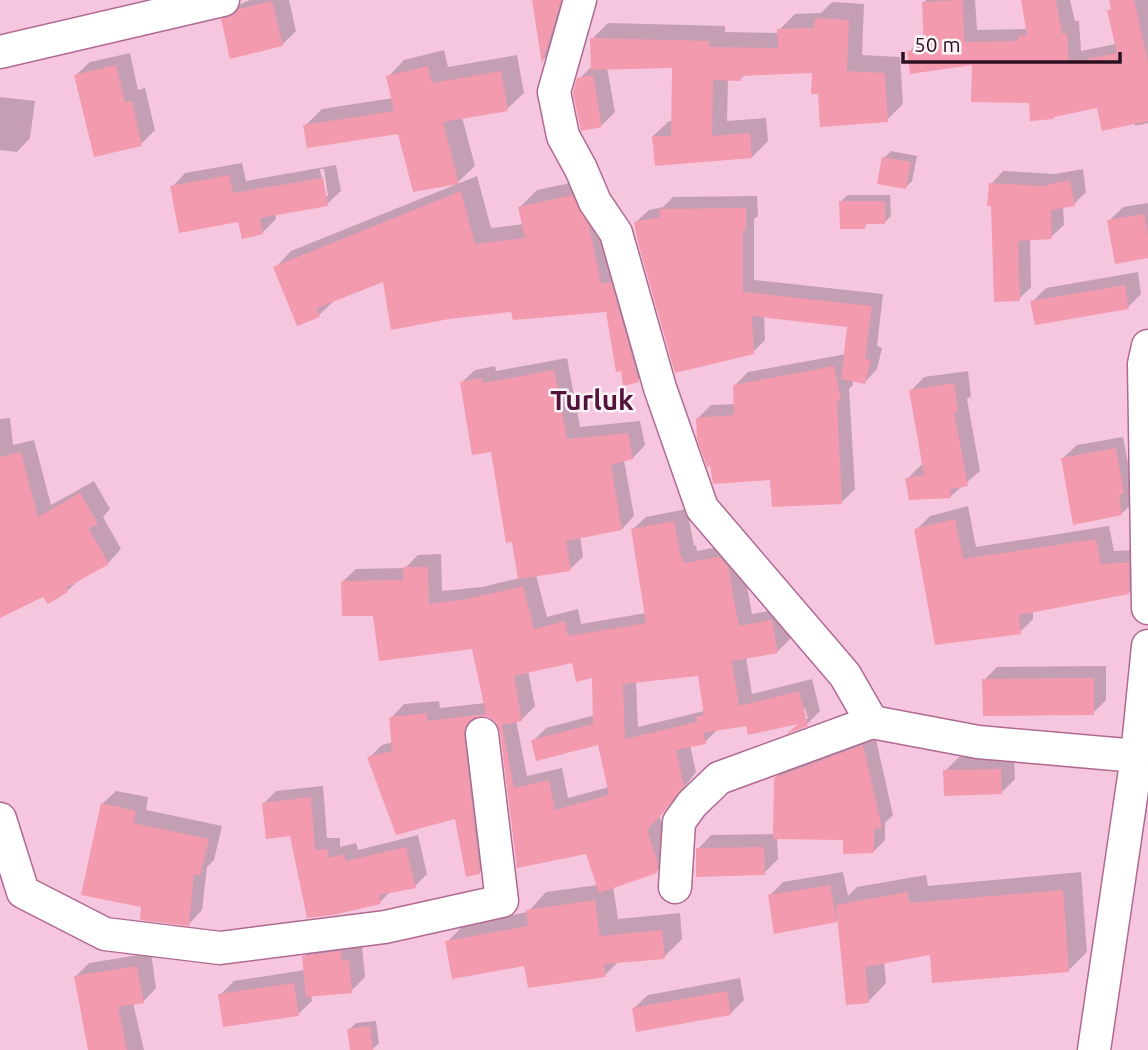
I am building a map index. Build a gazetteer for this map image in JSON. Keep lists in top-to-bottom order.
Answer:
{
  "districts": ["Turluk"],
  "scale_bar": "50 m"
}
